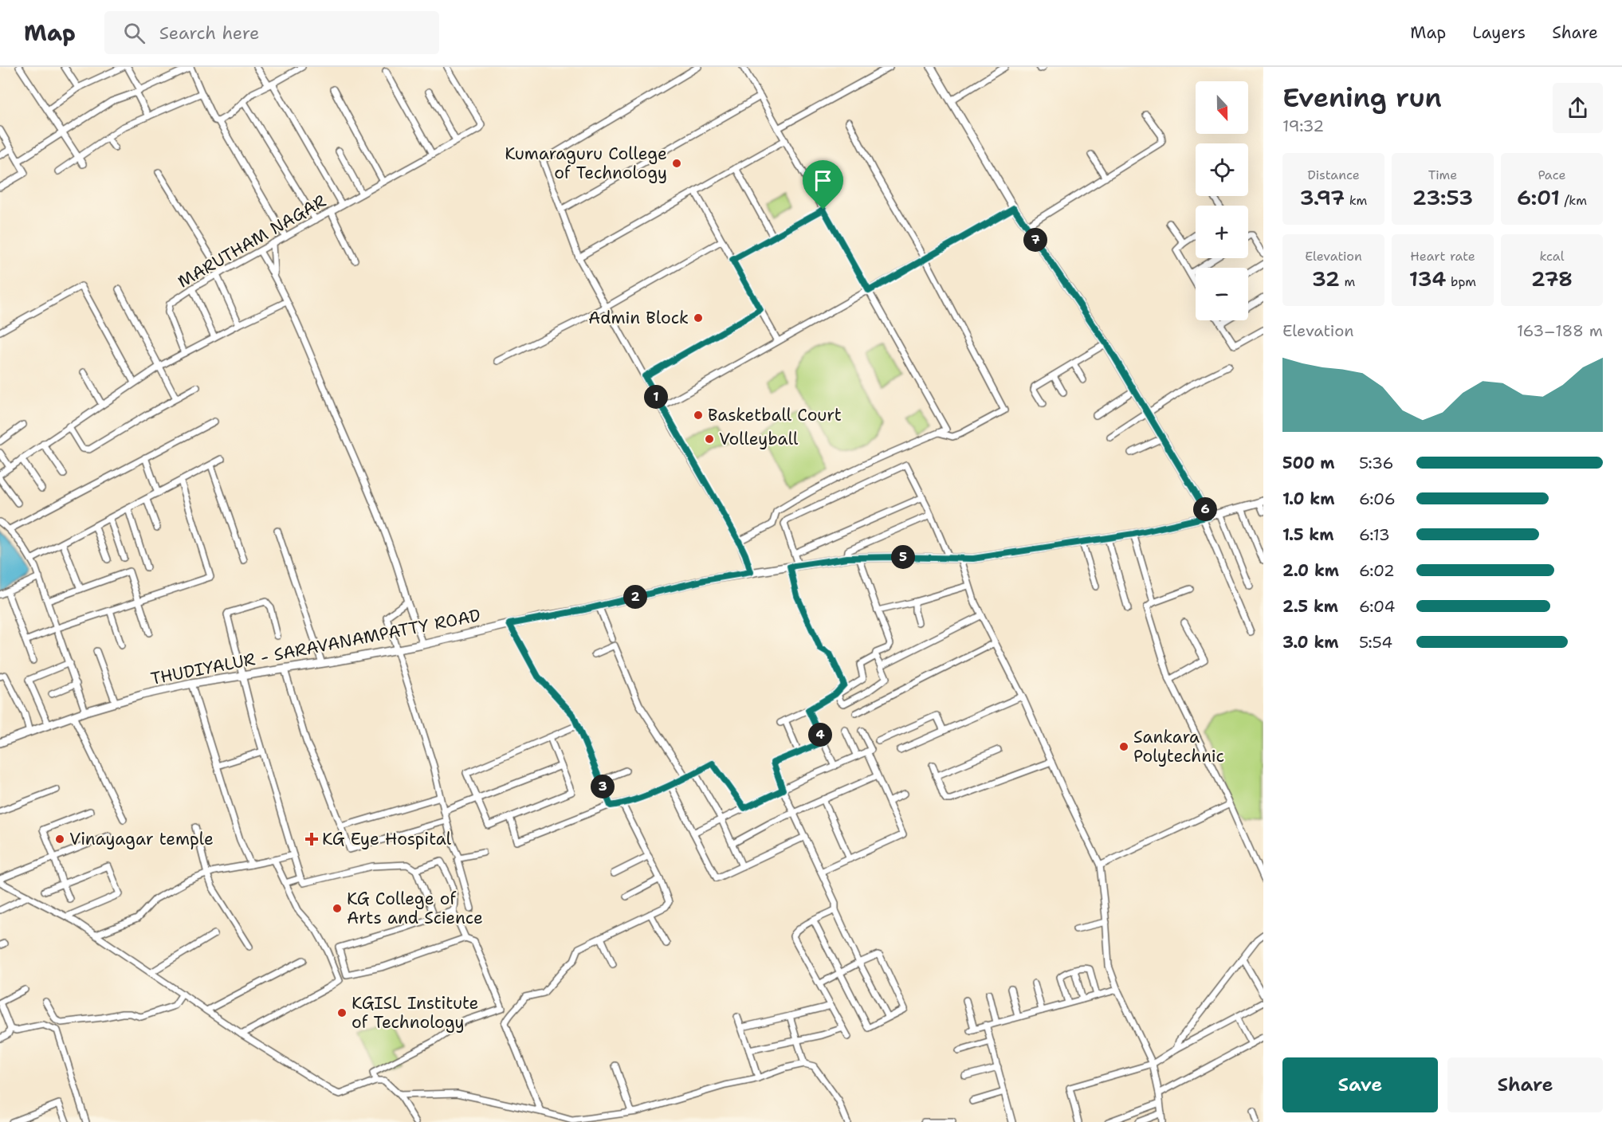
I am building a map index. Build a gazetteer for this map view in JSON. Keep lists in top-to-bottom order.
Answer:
{
  "streets": {
    "main road": ["THUDIYALUR - SARAVANAMPATTY ROAD"],
    "street": ["MARUTHAM NAGAR"]
  },
  "places": {
    "other": [
      "Kumaraguru College of Technology",
      "Admin Block",
      "Basketball Court",
      "Volleyball",
      "Sankara Polytechnic",
      "Vinayagar temple",
      "KG College of Arts and Science",
      "KGISL Institute of Technology"
    ],
    "health": ["KG Eye Hospital"]
  },
  "north": "bottom",
  "page": {
    "header": "Map",
    "search": "Search here",
    "nav": ["Map", "Layers", "Share"],
    "heading": ["Evening run", "19:32"],
    "map_buttons": ["+", "−"],
    "stats": [
      ["Distance", "3.97 km"],
      ["Time", "23:53"],
      ["Pace", "6:01 /km"],
      ["Elevation", "32 m"],
      ["Heart rate", "134 bpm"],
      ["kcal", "278"]
    ],
    "pins": [
      "7",
      "1",
      "6",
      "5",
      "2",
      "4",
      "3"
    ],
    "chart": ["Elevation", "163–188 m"],
    "list": [
      {
        "name": "500 m",
        "note": "5:36"
      },
      {
        "name": "1.0 km",
        "note": "6:06"
      },
      {
        "name": "1.5 km",
        "note": "6:13"
      },
      {
        "name": "2.0 km",
        "note": "6:02"
      },
      {
        "name": "2.5 km",
        "note": "6:04"
      },
      {
        "name": "3.0 km",
        "note": "5:54"
      }
    ],
    "buttons": ["Save", "Share"]
  }
}
